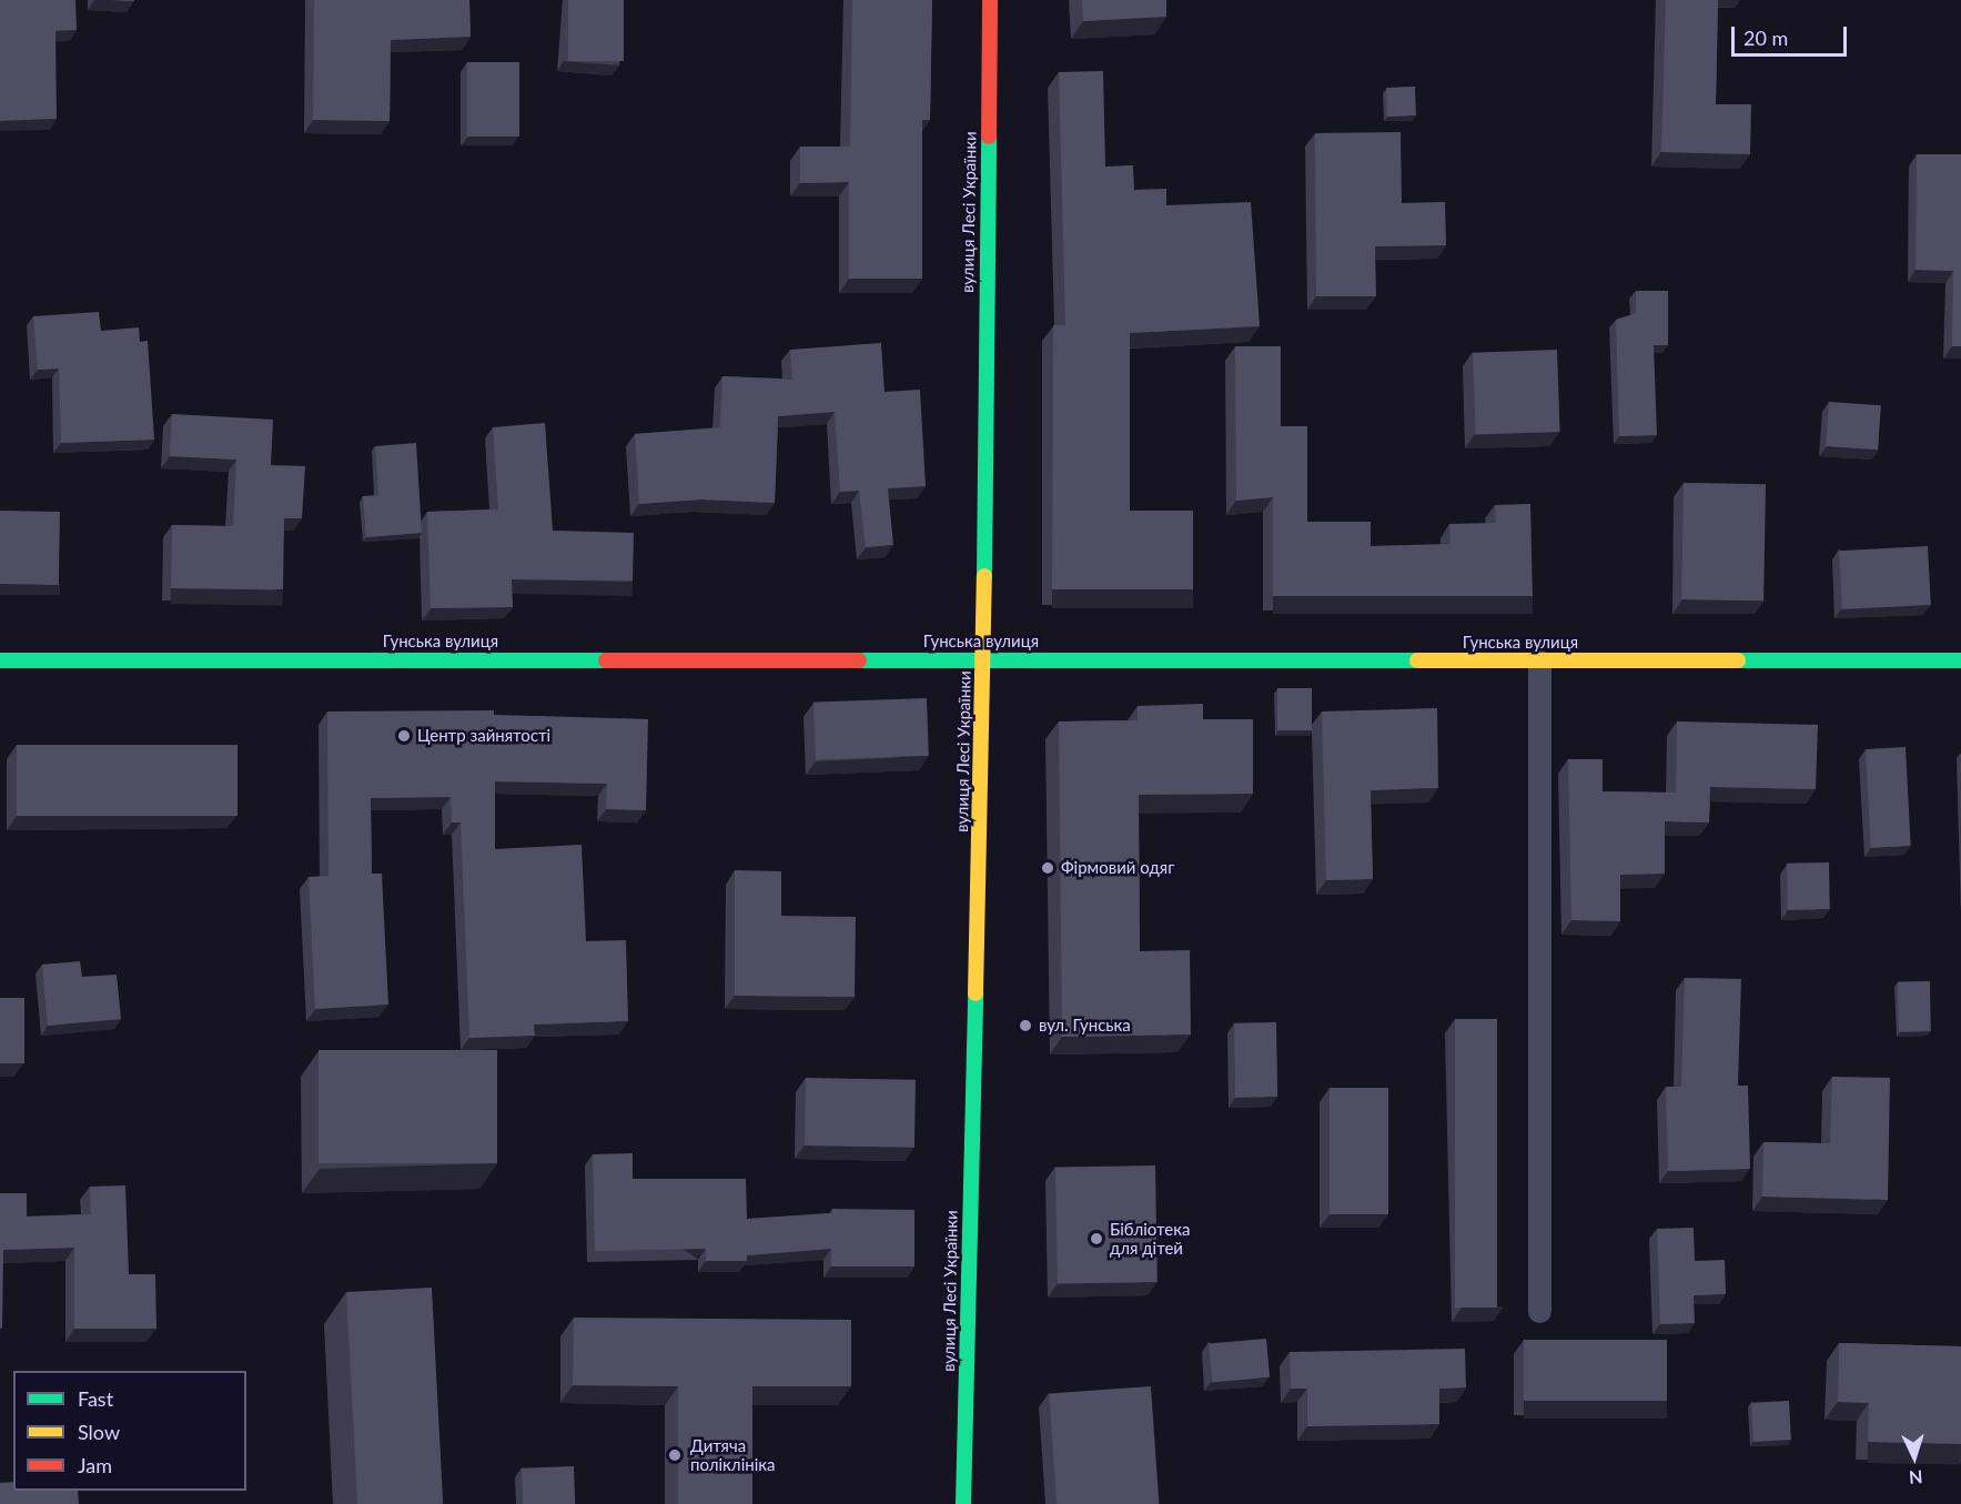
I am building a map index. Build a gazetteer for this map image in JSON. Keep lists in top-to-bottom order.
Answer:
{
  "streets": {
    "street": ["вулиця Лесі Українки", "Гунська вулиця"]
  },
  "crossings": [
    ["вулиця Лесі Українки", "Гунська вулиця"]
  ],
  "places": [
    "Центр зайнятості",
    "Фірмовий одяг",
    "вул. Гунська",
    "Бібліотека для дітей",
    "Дитяча поліклініка"
  ],
  "legend": ["Fast", "Slow", "Jam"],
  "scale_bar": "20 m",
  "north": "bottom"
}
